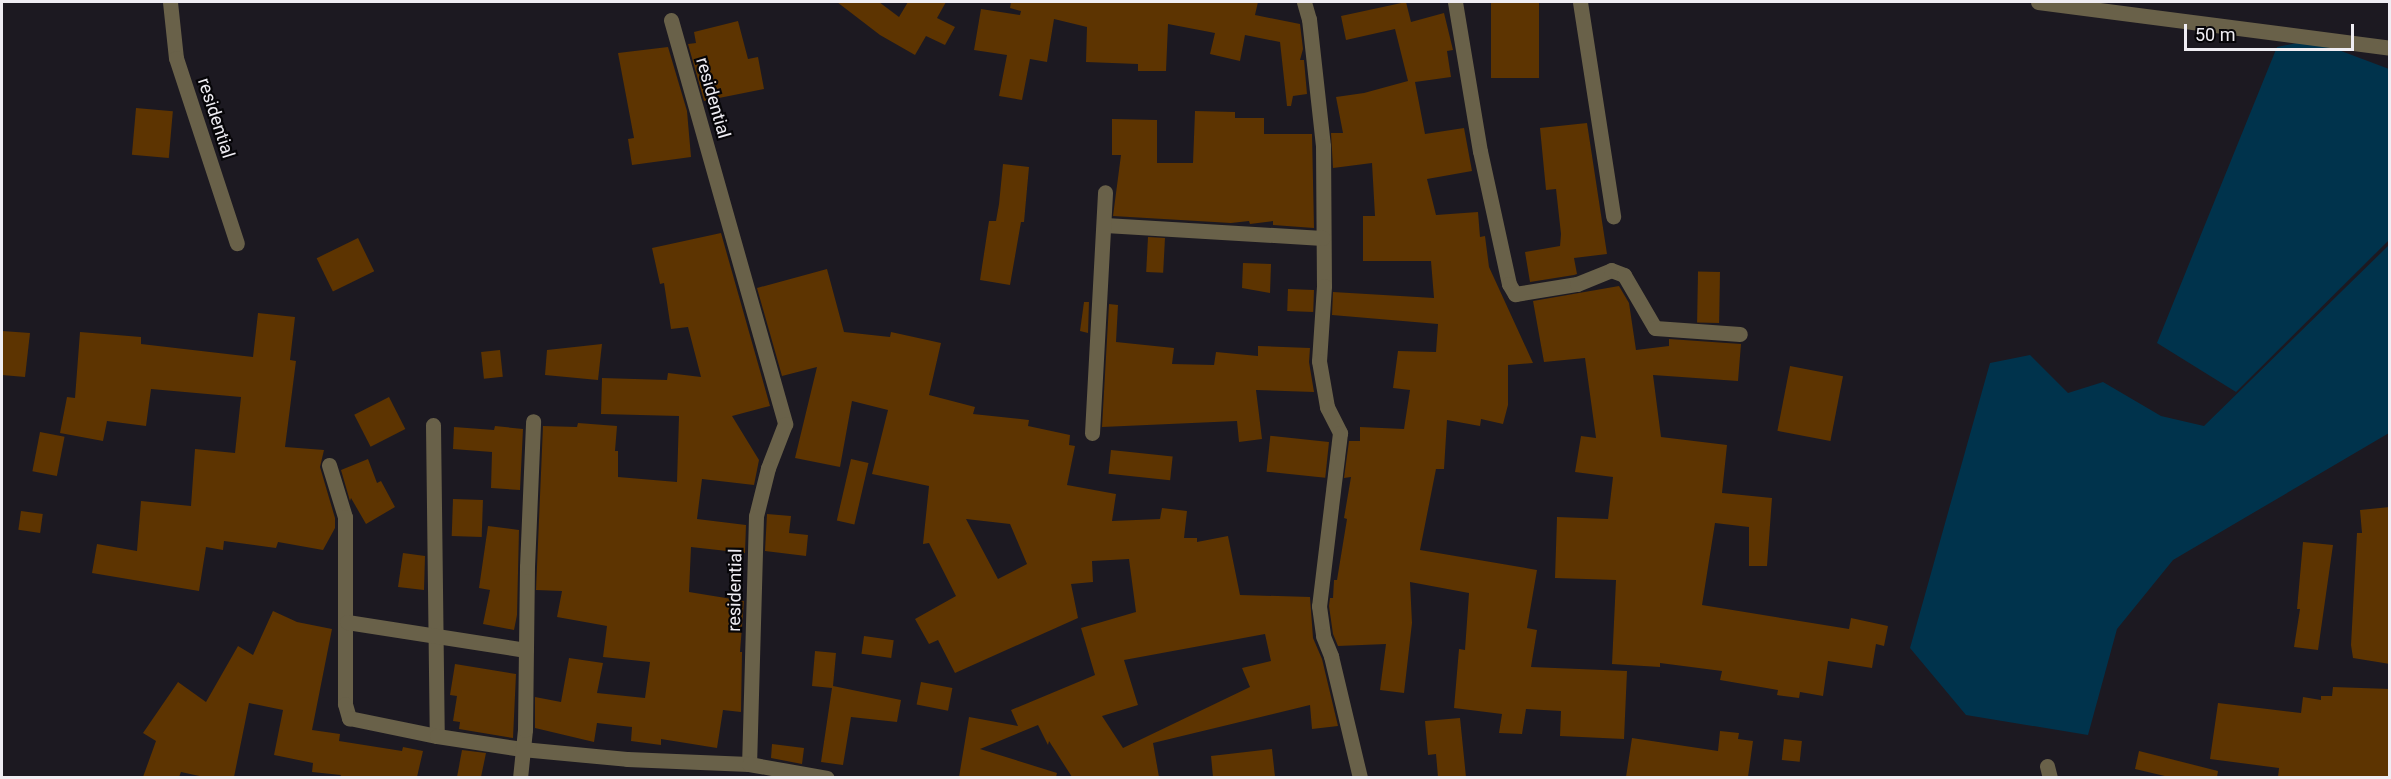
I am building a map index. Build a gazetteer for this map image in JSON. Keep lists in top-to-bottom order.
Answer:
{
  "streets": {
    "street": ["residential"]
  },
  "scale_bar": "50 m"
}
